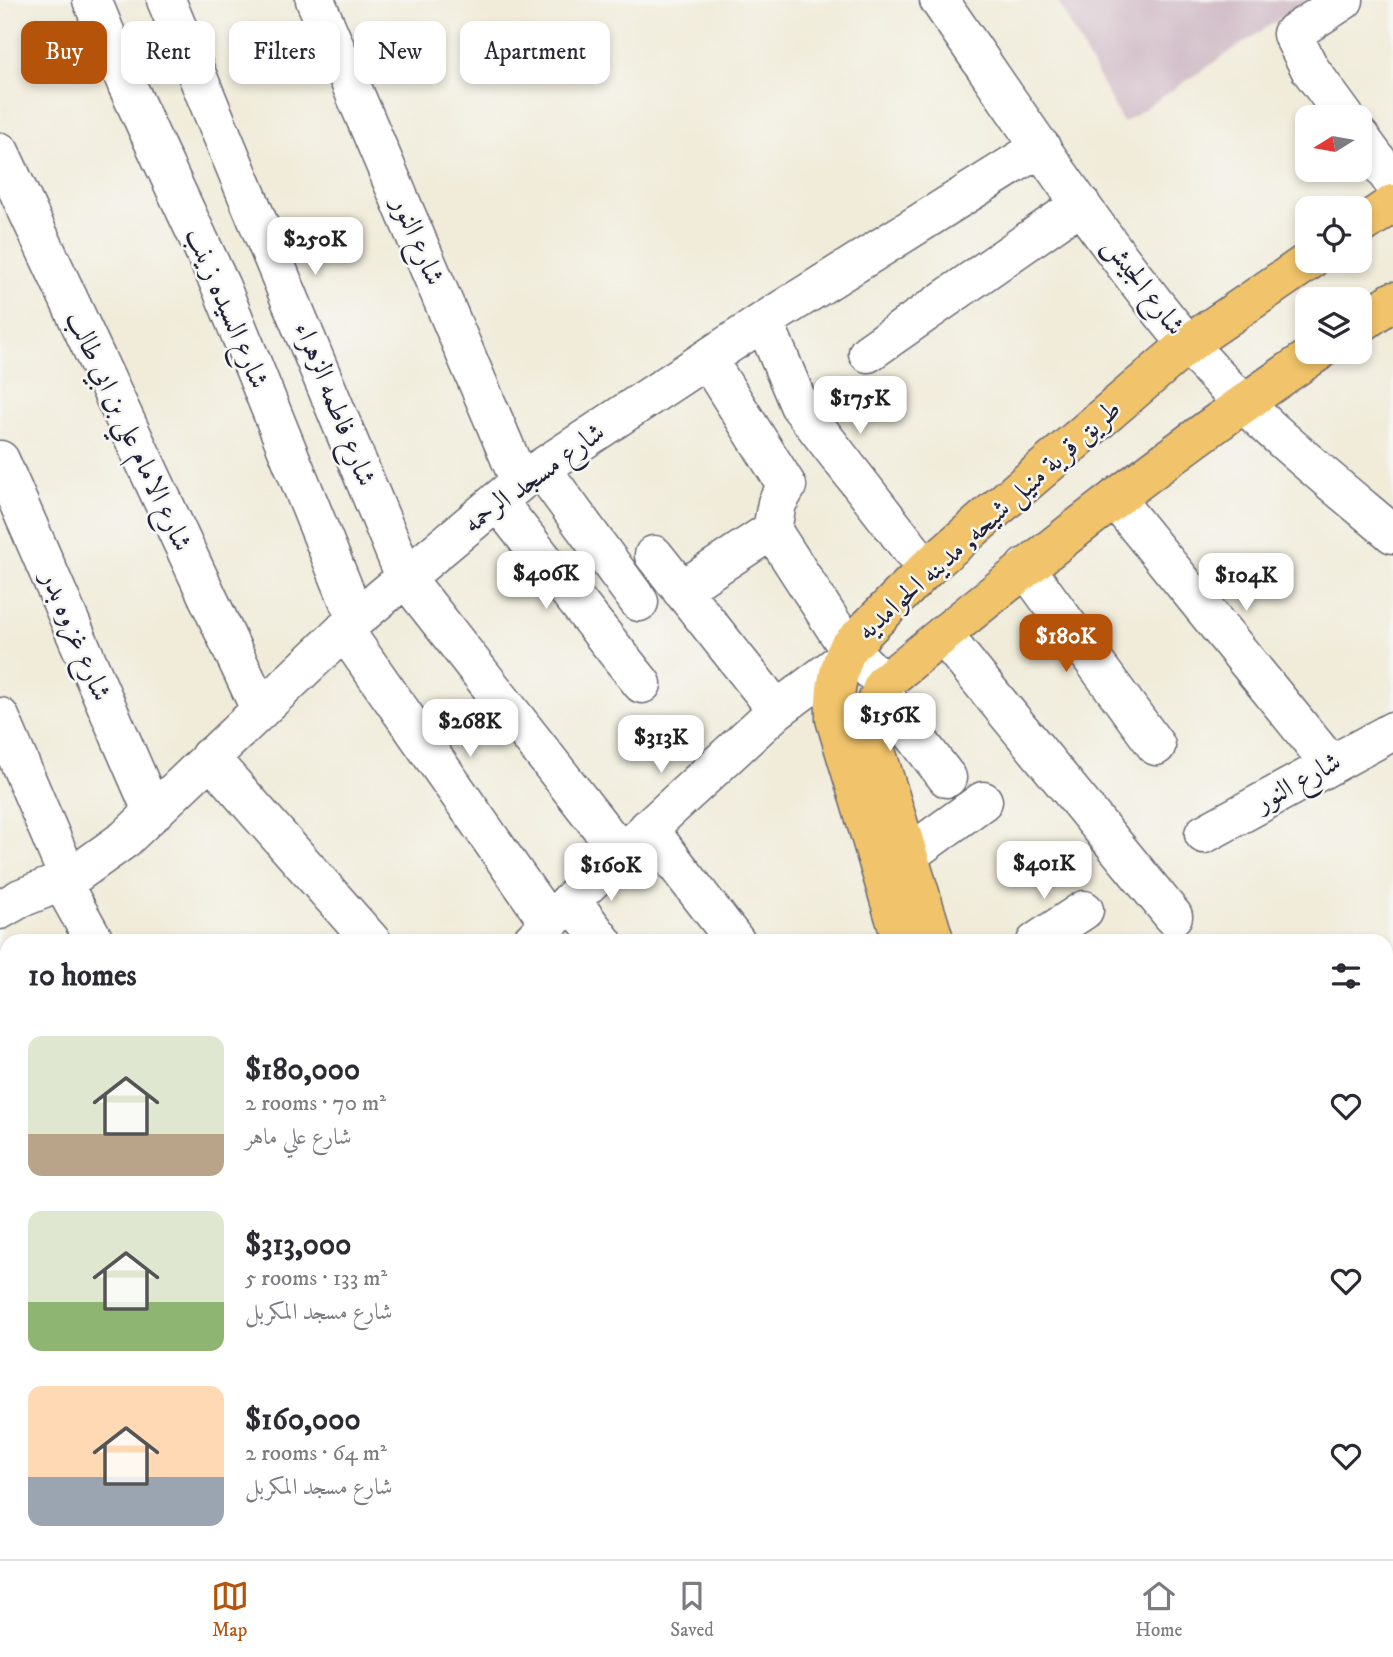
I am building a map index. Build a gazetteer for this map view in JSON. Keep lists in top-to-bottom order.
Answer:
{
  "streets": {
    "main road": ["طريق قرية منيل شيحه, مدينه الحوامديه"],
    "street": [
      "شارع النور",
      "شارع الجيش",
      "شارع السيده زينب",
      "شارع فاطمه الزهراء",
      "شارع الامام علي بن ابي طالب",
      "شارع مسجد الرحمه",
      "شارع غزوه بدر"
    ]
  },
  "crossings": [
    ["شارع النور", "شارع مسجد الرحمه"],
    ["شارع الجيش", "شارع مسجد الرحمه"],
    ["شارع الجيش", "طريق قرية منيل شيحه, مدينه الحوامديه"],
    ["شارع السيده زينب", "شارع مسجد الرحمه"],
    ["شارع فاطمه الزهراء", "شارع مسجد الرحمه"],
    ["شارع الامام علي بن ابي طالب", "شارع مسجد الرحمه"],
    ["شارع مسجد الرحمه", "شارع غزوه بدر"]
  ],
  "north": "left",
  "page": {
    "chip": [
      "Buy",
      "Rent",
      "Filters",
      "New",
      "Apartment"
    ],
    "price": [
      "$250K",
      "$175K",
      "$406K",
      "$104K",
      "$180K",
      "$156K",
      "$268K",
      "$313K",
      "$401K",
      "$160K"
    ],
    "heading": "10 homes",
    "list": [
      {
        "name": "$180,000",
        "note": "2 rooms · 70 m² · شارع علي ماهر"
      },
      {
        "name": "$313,000",
        "note": "5 rooms · 133 m² · شارع مسجد المكربل"
      },
      {
        "name": "$160,000",
        "note": "2 rooms · 64 m² · شارع مسجد المكربل"
      }
    ],
    "tabs": ["Map", "Saved", "Home"]
  }
}
